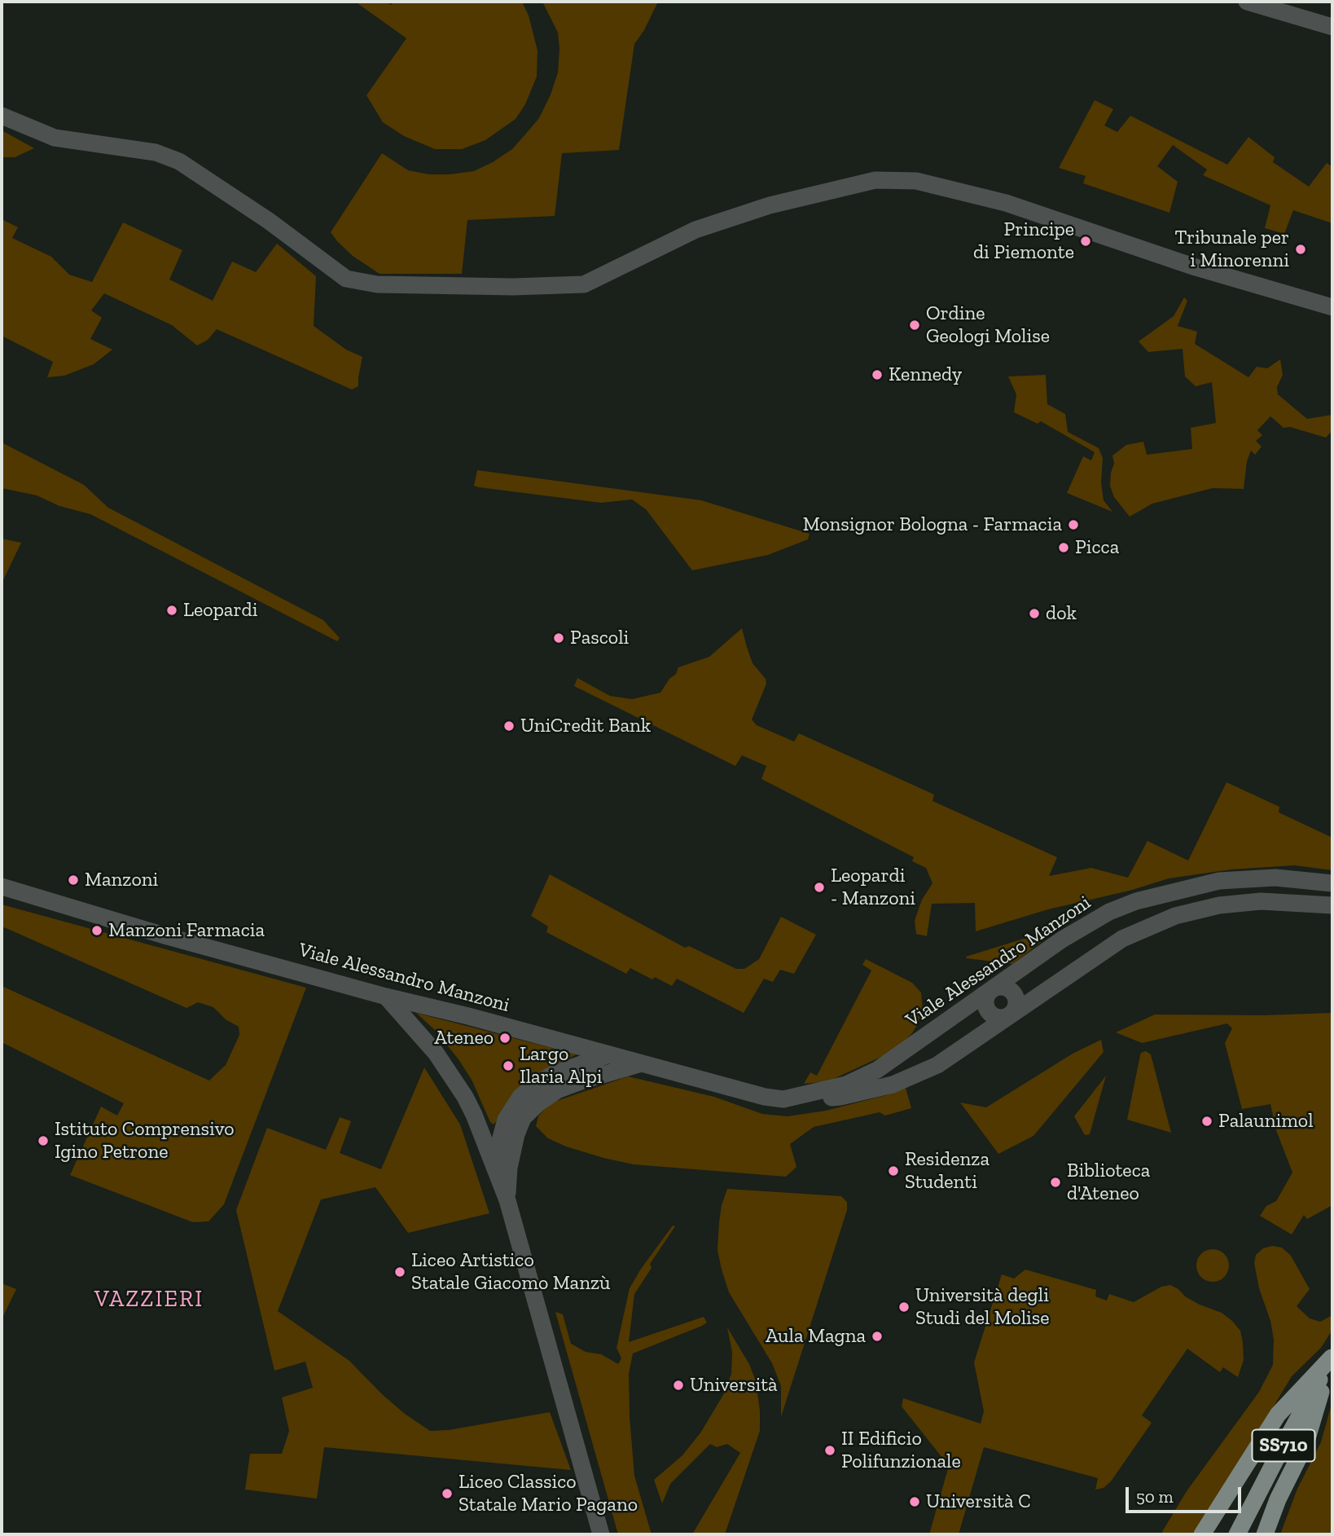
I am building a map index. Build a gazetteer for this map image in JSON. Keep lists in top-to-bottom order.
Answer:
{
  "streets": {
    "main road": ["SS710"],
    "street": ["Viale Alessandro Manzoni"]
  },
  "districts": ["VAZZIERI"],
  "places": [
    "Principe di Piemonte",
    "Tribunale per i Minorenni",
    "Ordine Geologi Molise",
    "Kennedy",
    "Monsignor Bologna - Farmacia",
    "Picca",
    "Leopardi",
    "dok",
    "Pascoli",
    "UniCredit Bank",
    "Manzoni",
    "Leopardi - Manzoni",
    "Manzoni Farmacia",
    "Ateneo",
    "Largo Ilaria Alpi",
    "Palaunimol",
    "Istituto Comprensivo Igino Petrone",
    "Residenza Studenti",
    "Biblioteca d'Ateneo",
    "Liceo Artistico Statale Giacomo Manzù",
    "Università degli Studi del Molise",
    "Aula Magna",
    "Università",
    "II Edificio Polifunzionale",
    "Liceo Classico Statale Mario Pagano",
    "Università C"
  ],
  "scale_bar": "50 m"
}
